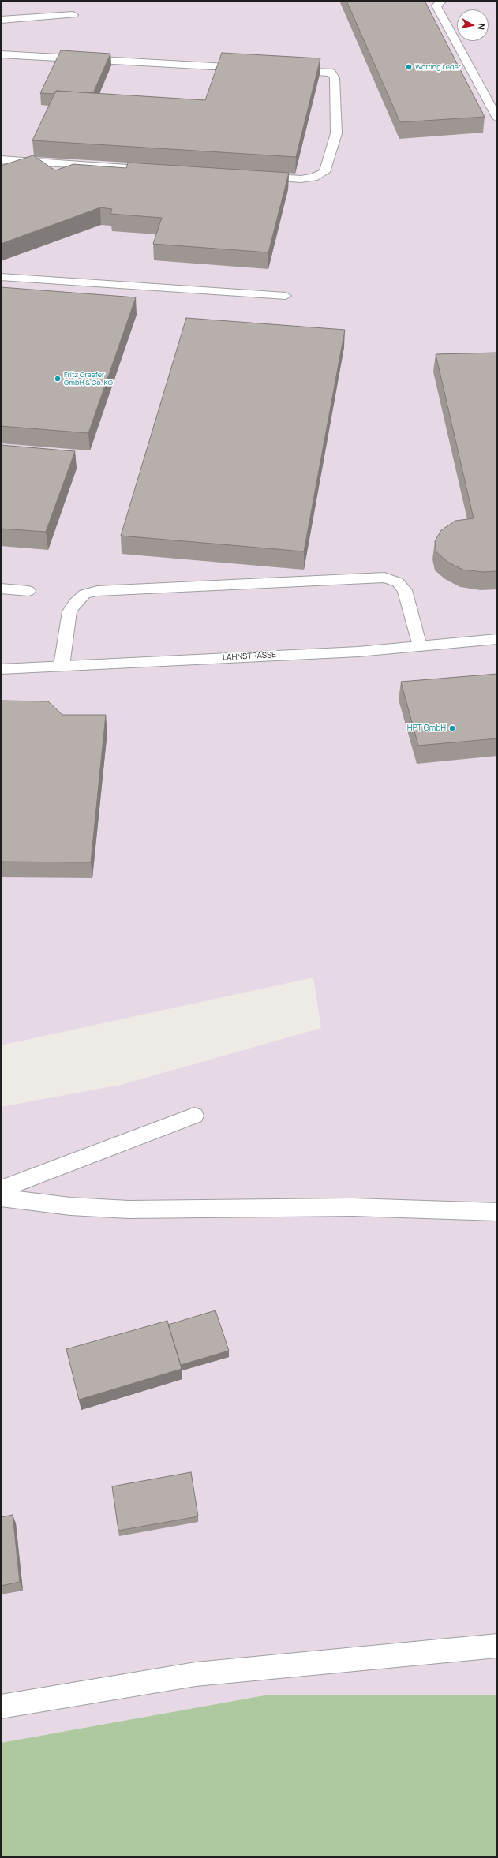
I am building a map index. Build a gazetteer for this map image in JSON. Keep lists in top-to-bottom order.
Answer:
{
  "streets": {
    "street": ["LAHNSTRASSE"]
  },
  "places": ["Worring Leder", "Fritz Graefer GmbH & Co. KG", "HPT GmbH"],
  "north": "right"
}
